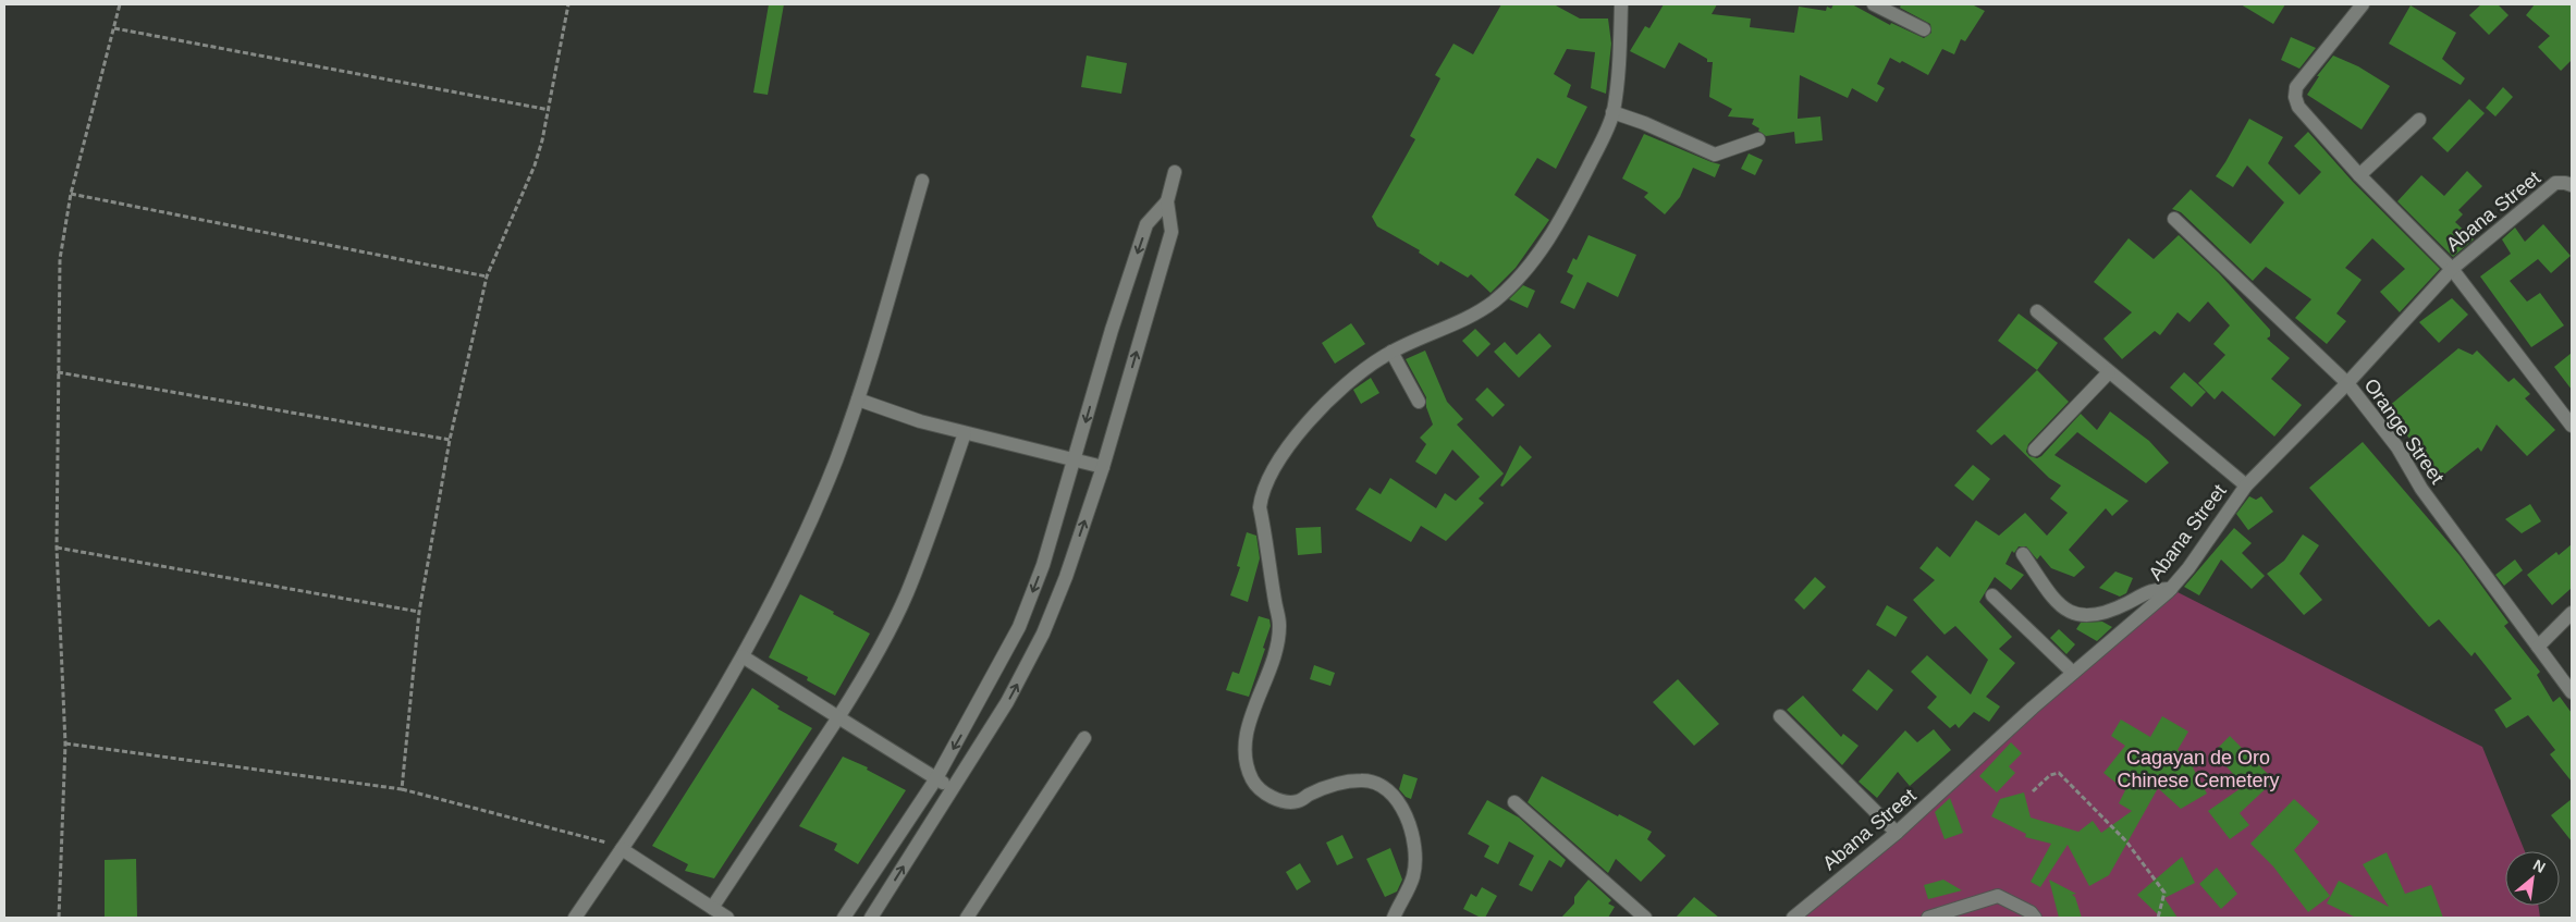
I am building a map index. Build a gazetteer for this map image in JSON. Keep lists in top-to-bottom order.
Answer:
{
  "streets": {
    "street": ["Abana Street", "Orange Street"]
  },
  "crossings": [
    ["Abana Street", "Orange Street"]
  ],
  "parks": ["Cagayan de Oro Chinese Cemetery"],
  "north": "top right"
}
